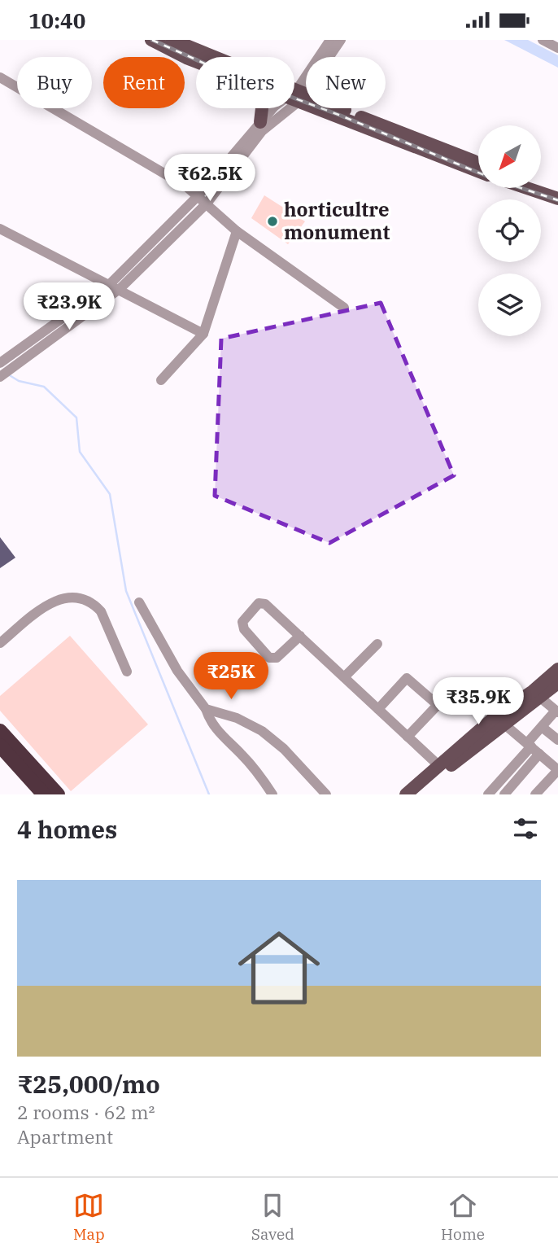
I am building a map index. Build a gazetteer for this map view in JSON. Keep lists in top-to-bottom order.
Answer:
{
  "places": ["horticultre monument"],
  "north": "bottom left",
  "page": {
    "status": "10:40",
    "chip": [
      "Buy",
      "Rent",
      "Filters",
      "New"
    ],
    "price": [
      "₹62.5K",
      "₹23.9K",
      "₹25K",
      "₹35.9K"
    ],
    "heading": "4 homes",
    "list": [
      {
        "name": "₹25,000/mo",
        "note": "2 rooms · 62 m² · Apartment"
      }
    ],
    "tabs": ["Map", "Saved", "Home"]
  }
}
